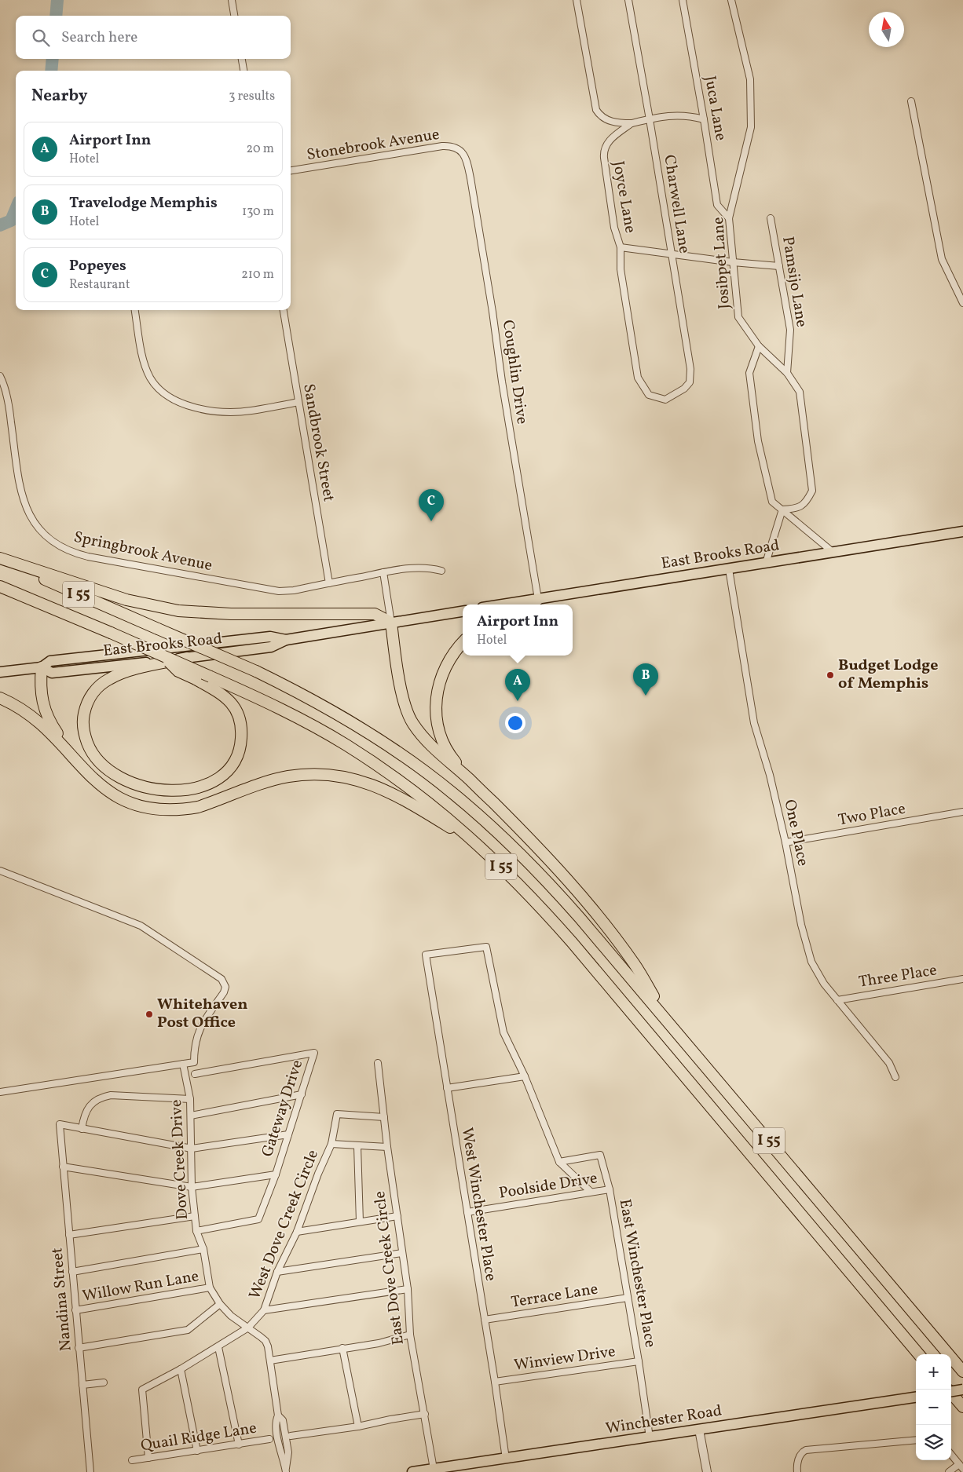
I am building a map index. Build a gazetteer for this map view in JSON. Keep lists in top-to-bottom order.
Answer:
{
  "streets": {
    "highway": ["I 55"],
    "main road": ["East Brooks Road", "Winchester Road"],
    "street": [
      "Juca Lane",
      "Stonebrook Avenue",
      "Joyce Lane",
      "Charwell Lane",
      "Josibpet Lane",
      "Pamsijo Lane",
      "Coughlin Drive",
      "Sandbrook Street",
      "Springbrook Avenue",
      "Two Place",
      "One Place",
      "Three Place",
      "Gateway Drive",
      "Dove Creek Drive",
      "Poolside Drive",
      "West Winchester Place",
      "West Dove Creek Circle",
      "East Dove Creek Circle",
      "East Winchester Place",
      "Willow Run Lane",
      "Terrace Lane",
      "Nandina Street",
      "Winview Drive",
      "Quail Ridge Lane"
    ]
  },
  "crossings": [
    ["Juca Lane", "Josibpet Lane"],
    ["Stonebrook Avenue", "Coughlin Drive"],
    ["Joyce Lane", "Charwell Lane"],
    ["Josibpet Lane", "Pamsijo Lane"],
    ["Coughlin Drive", "East Brooks Road"],
    ["Sandbrook Street", "Springbrook Avenue"],
    ["East Brooks Road", "One Place"],
    ["Two Place", "One Place"],
    ["One Place", "Three Place"],
    ["Gateway Drive", "Dove Creek Drive"],
    ["Dove Creek Drive", "West Dove Creek Circle"],
    ["Dove Creek Drive", "Willow Run Lane"],
    ["Poolside Drive", "West Winchester Place"],
    ["Poolside Drive", "East Winchester Place"],
    ["West Winchester Place", "Terrace Lane"],
    ["West Winchester Place", "Winview Drive"],
    ["West Winchester Place", "Winchester Road"],
    ["West Dove Creek Circle", "East Dove Creek Circle"],
    ["East Dove Creek Circle", "Winchester Road"],
    ["East Dove Creek Circle", "Quail Ridge Lane"],
    ["East Winchester Place", "Terrace Lane"],
    ["East Winchester Place", "Winview Drive"],
    ["East Winchester Place", "Winchester Road"],
    ["Willow Run Lane", "Nandina Street"]
  ],
  "places": ["Budget Lodge of Memphis", "Whitehaven Post Office"],
  "north": "top",
  "page": {
    "search": "Search here",
    "heading": ["Nearby", "3 results"],
    "list": [
      {
        "mark": "A",
        "name": "Airport Inn",
        "note": "Hotel",
        "value": "20 m"
      },
      {
        "mark": "B",
        "name": "Travelodge Memphis",
        "note": "Hotel",
        "value": "130 m"
      },
      {
        "mark": "C",
        "name": "Popeyes",
        "note": "Restaurant",
        "value": "210 m"
      }
    ],
    "pins": ["C", "B", "A"],
    "popup": ["Airport Inn", "Hotel"],
    "map_buttons": ["+", "−"]
  }
}
